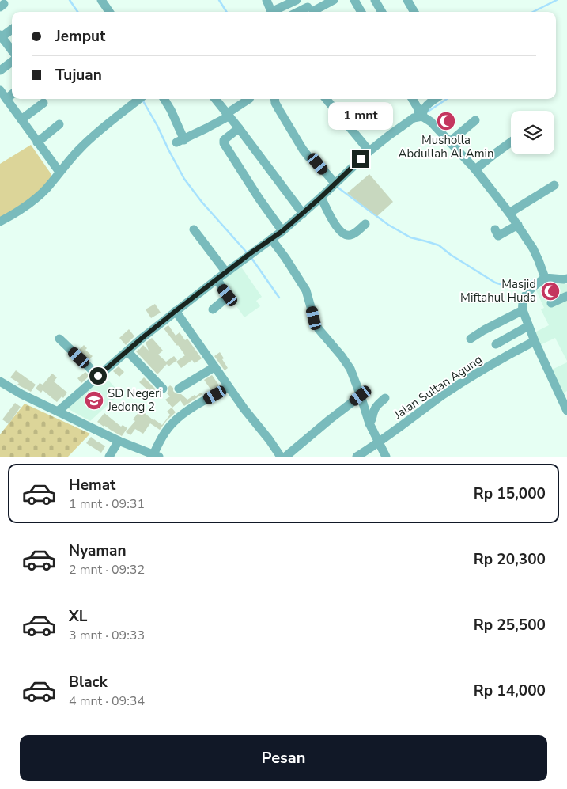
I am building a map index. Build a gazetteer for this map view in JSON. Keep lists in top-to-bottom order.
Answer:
{
  "streets": {
    "street": ["Jalan Sultan Agung"]
  },
  "places": {
    "mosque": ["Musholla Abdullah Al Amin", "Masjid Miftahul Huda"],
    "school or university": ["SD Negeri Jedong 2"]
  },
  "page": {
    "banner": ["Jemput", "Tujuan"],
    "bubble": "1 mnt",
    "list": [
      {
        "name": "Hemat",
        "note": "1 mnt · 09:31",
        "value": "Rp 15,000"
      },
      {
        "name": "Nyaman",
        "note": "2 mnt · 09:32",
        "value": "Rp 20,300"
      },
      {
        "name": "XL",
        "note": "3 mnt · 09:33",
        "value": "Rp 25,500"
      },
      {
        "name": "Black",
        "note": "4 mnt · 09:34",
        "value": "Rp 14,000"
      }
    ],
    "buttons": "Pesan"
  }
}
